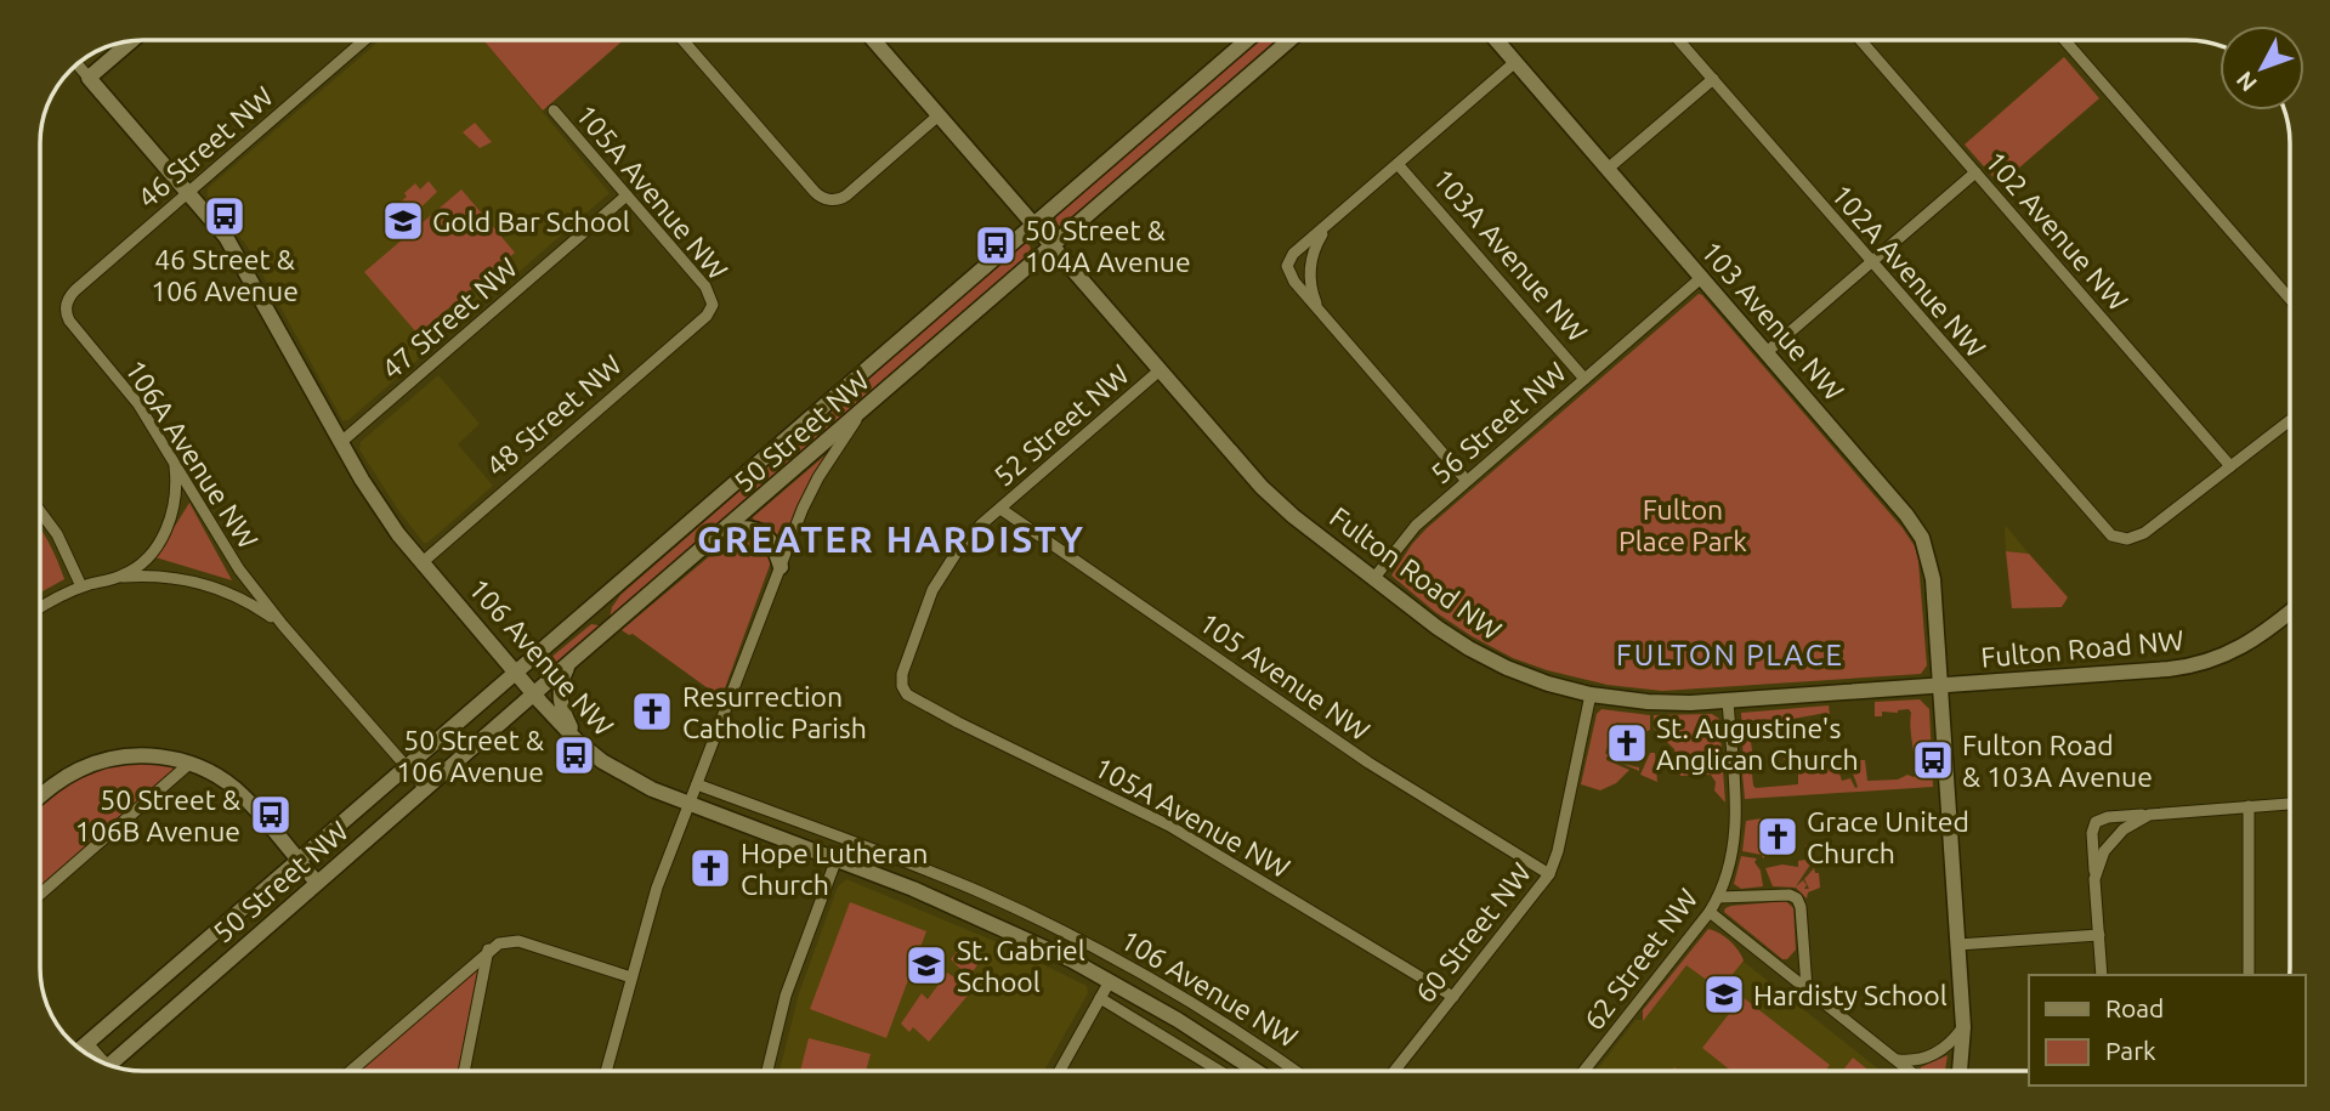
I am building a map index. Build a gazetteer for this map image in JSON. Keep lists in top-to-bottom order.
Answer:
{
  "streets": {
    "street": [
      "46 Street NW",
      "105A Avenue NW",
      "102 Avenue NW",
      "103A Avenue NW",
      "102A Avenue NW",
      "47 Street NW",
      "103 Avenue NW",
      "48 Street NW",
      "56 Street NW",
      "52 Street NW",
      "50 Street NW",
      "106A Avenue NW",
      "Fulton Road NW",
      "106 Avenue NW",
      "105 Avenue NW",
      "60 Street NW",
      "62 Street NW"
    ]
  },
  "crossings": [
    ["46 Street NW", "106A Avenue NW"],
    ["46 Street NW", "106 Avenue NW"],
    ["105A Avenue NW", "47 Street NW"],
    ["105A Avenue NW", "48 Street NW"],
    ["105A Avenue NW", "52 Street NW"],
    ["105A Avenue NW", "60 Street NW"],
    ["102 Avenue NW", "102A Avenue NW"],
    ["103A Avenue NW", "56 Street NW"],
    ["47 Street NW", "106 Avenue NW"],
    ["103 Avenue NW", "56 Street NW"],
    ["103 Avenue NW", "Fulton Road NW"],
    ["48 Street NW", "106 Avenue NW"],
    ["56 Street NW", "Fulton Road NW"],
    ["52 Street NW", "Fulton Road NW"],
    ["52 Street NW", "105 Avenue NW"],
    ["50 Street NW", "106A Avenue NW"],
    ["50 Street NW", "Fulton Road NW"],
    ["50 Street NW", "106 Avenue NW"],
    ["Fulton Road NW", "60 Street NW"],
    ["Fulton Road NW", "62 Street NW"],
    ["105 Avenue NW", "60 Street NW"]
  ],
  "districts": ["GREATER HARDISTY", "FULTON PLACE"],
  "parks": ["Fulton Place Park"],
  "places": {
    "bus stop": [
      "46 Street & 106 Avenue",
      "50 Street & 104A Avenue",
      "50 Street & 106 Avenue",
      "Fulton Road & 103A Avenue",
      "50 Street & 106B Avenue"
    ],
    "school or university": ["Gold Bar School", "St. Gabriel School", "Hardisty School"],
    "church": [
      "Resurrection Catholic Parish",
      "St. Augustine's Anglican Church",
      "Grace United Church",
      "Hope Lutheran Church"
    ]
  },
  "legend": ["Road", "Park"],
  "north": "bottom left"
}
